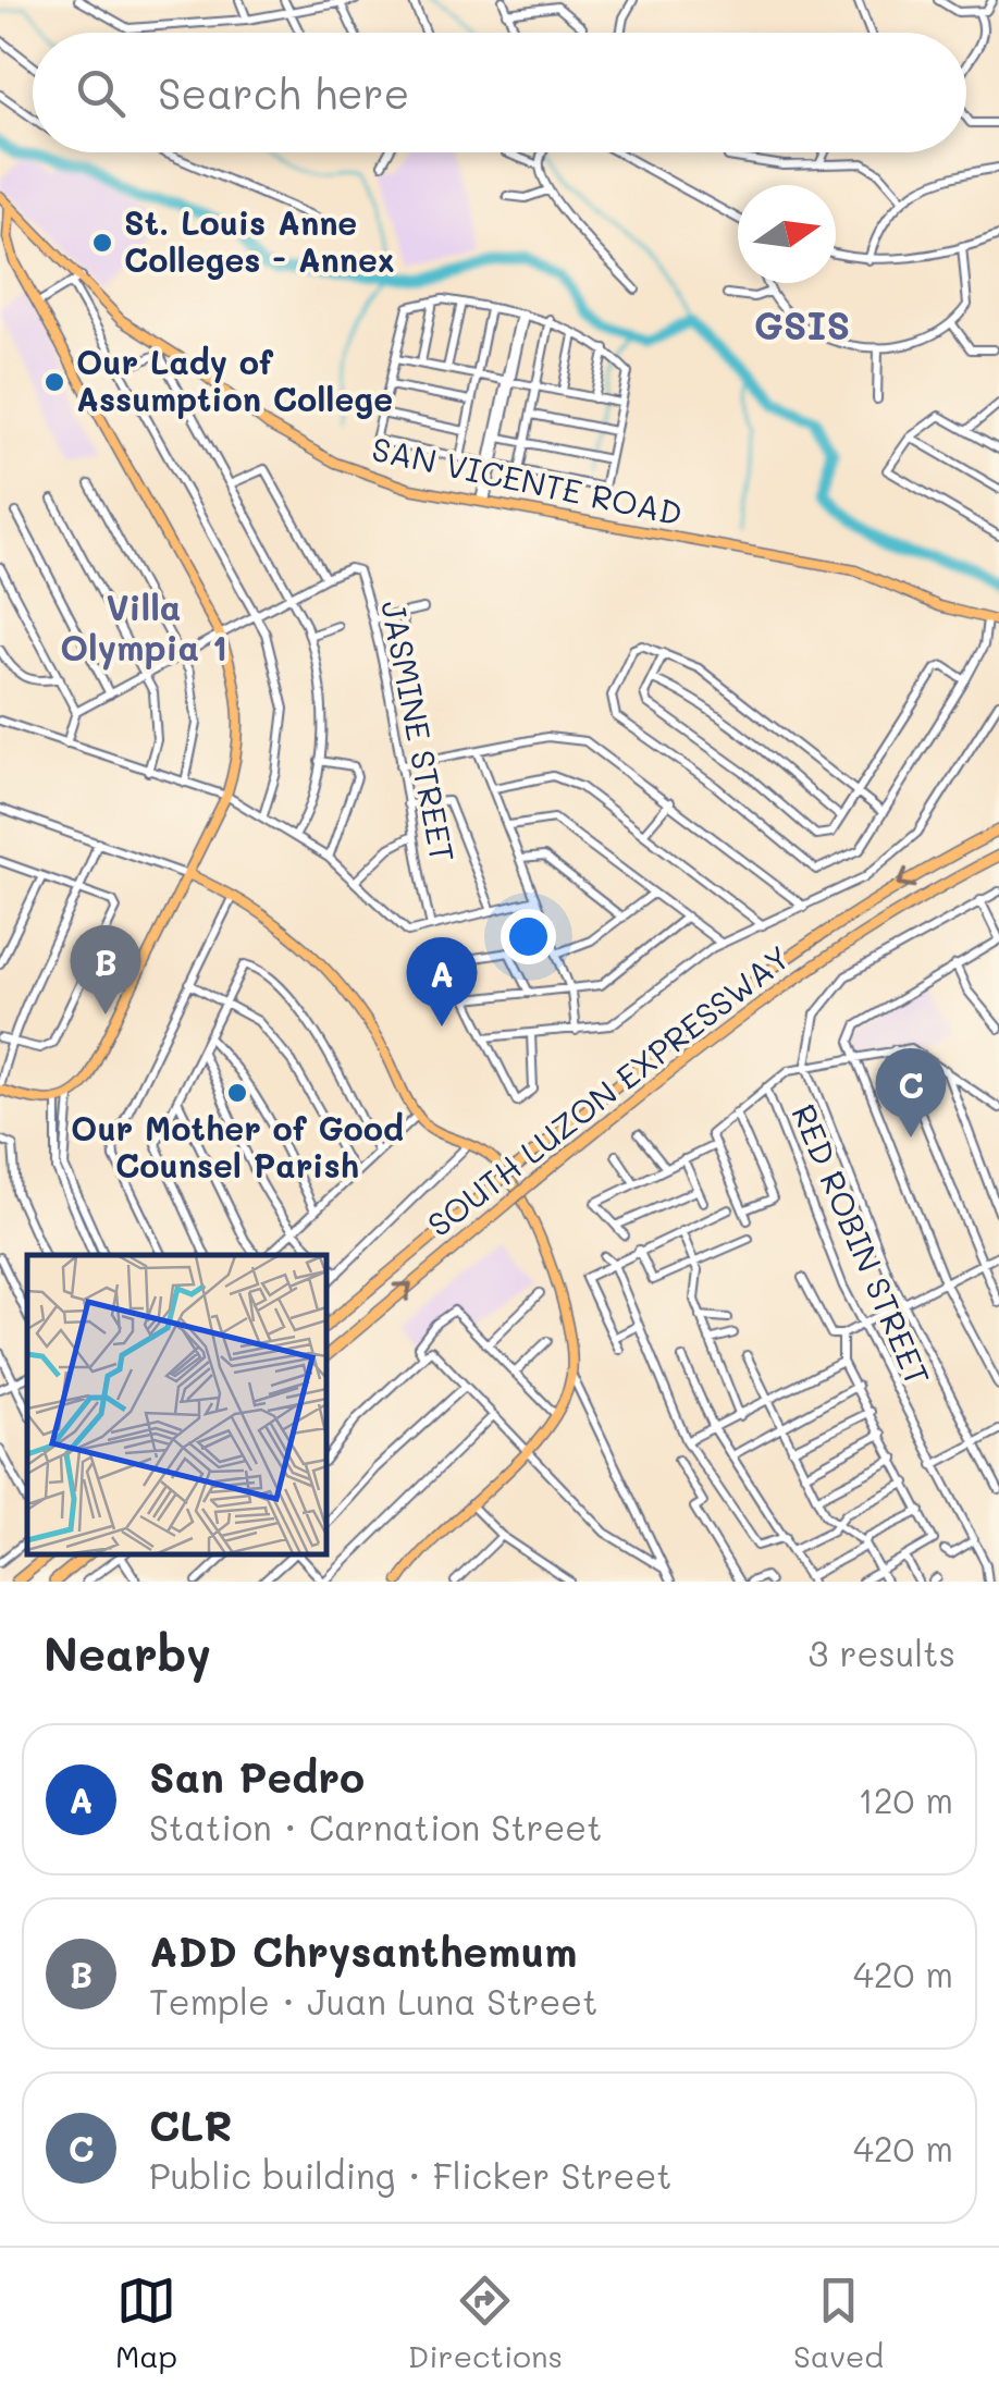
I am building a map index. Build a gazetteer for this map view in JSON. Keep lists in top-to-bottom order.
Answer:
{
  "streets": {
    "highway": ["SOUTH LUZON EXPRESSWAY"],
    "main road": ["SAN VICENTE ROAD"],
    "street": ["JASMINE STREET", "RED ROBIN STREET"]
  },
  "districts": ["GSIS", "Villa Olympia 1"],
  "places": ["St. Louis Anne Colleges - Annex", "Our Lady of Assumption College", "Our Mother of Good Counsel Parish"],
  "north": "right",
  "page": {
    "search": "Search here",
    "pins": ["B", "A", "C"],
    "heading": ["Nearby", "3 results"],
    "list": [
      {
        "mark": "A",
        "name": "San Pedro",
        "note": "Station · Carnation Street",
        "value": "120 m"
      },
      {
        "mark": "B",
        "name": "ADD Chrysanthemum",
        "note": "Temple · Juan Luna Street",
        "value": "420 m"
      },
      {
        "mark": "C",
        "name": "CLR",
        "note": "Public building · Flicker Street",
        "value": "420 m"
      }
    ],
    "nav": ["Map", "Directions", "Saved"]
  }
}
